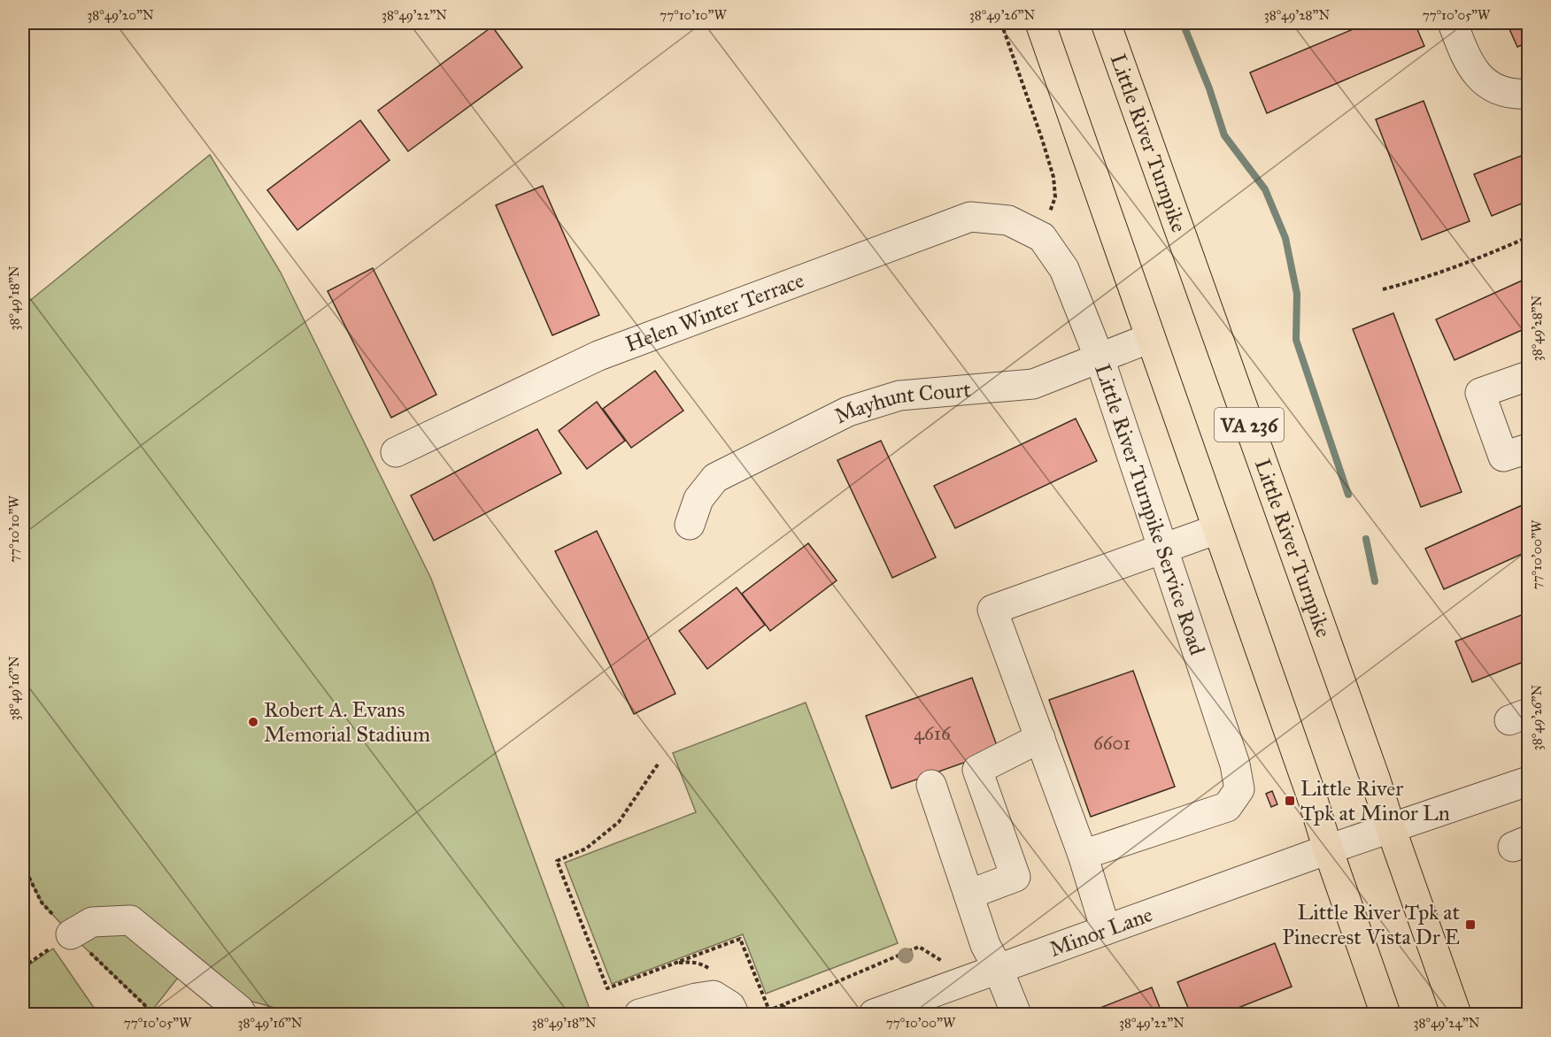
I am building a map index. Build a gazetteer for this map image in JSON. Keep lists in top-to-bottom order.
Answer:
{
  "streets": {
    "main road": ["Little River Turnpike", "VA 236"],
    "street": [
      "Helen Winter Terrace",
      "Mayhunt Court",
      "Little River Turnpike Service Road",
      "Minor Lane"
    ]
  },
  "crossings": [
    ["Little River Turnpike", "Minor Lane"],
    ["Helen Winter Terrace", "Little River Turnpike Service Road"],
    ["Mayhunt Court", "VA 236"],
    ["Mayhunt Court", "Little River Turnpike Service Road"],
    ["VA 236", "Minor Lane"]
  ],
  "places": {
    "other": ["Robert A. Evans Memorial Stadium"],
    "transit": ["Little River Tpk at Minor Ln", "Little River Tpk at Pinecrest Vista Dr E"]
  },
  "house_numbers": ["4616", "6601"],
  "coordinates": [
    "38°49'20\"N",
    "38°49'22\"N",
    "77°10'10\"W",
    "38°49'26\"N",
    "38°49'28\"N",
    "77°10'05\"W",
    "38°49'18\"N",
    "77°10'00\"W",
    "38°49'16\"N",
    "38°49'24\"N"
  ]
}
